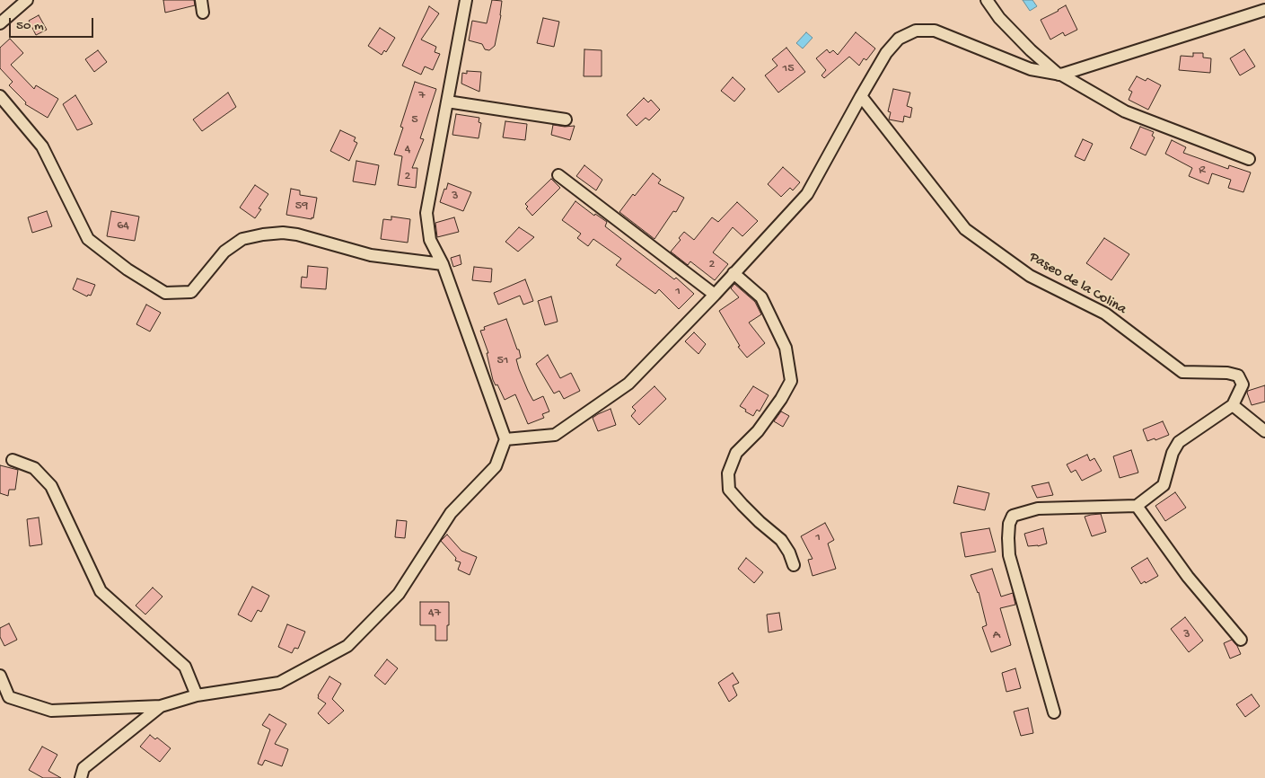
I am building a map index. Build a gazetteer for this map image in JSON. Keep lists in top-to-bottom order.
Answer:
{
  "streets": {
    "street": ["Paseo de la Colina"]
  },
  "house_numbers": [
    "15",
    "7",
    "5",
    "4",
    "R",
    "2",
    "3",
    "59",
    "64",
    "2",
    "1",
    "51",
    "1",
    "47",
    "3",
    "A"
  ],
  "scale_bar": "50 m"
}
